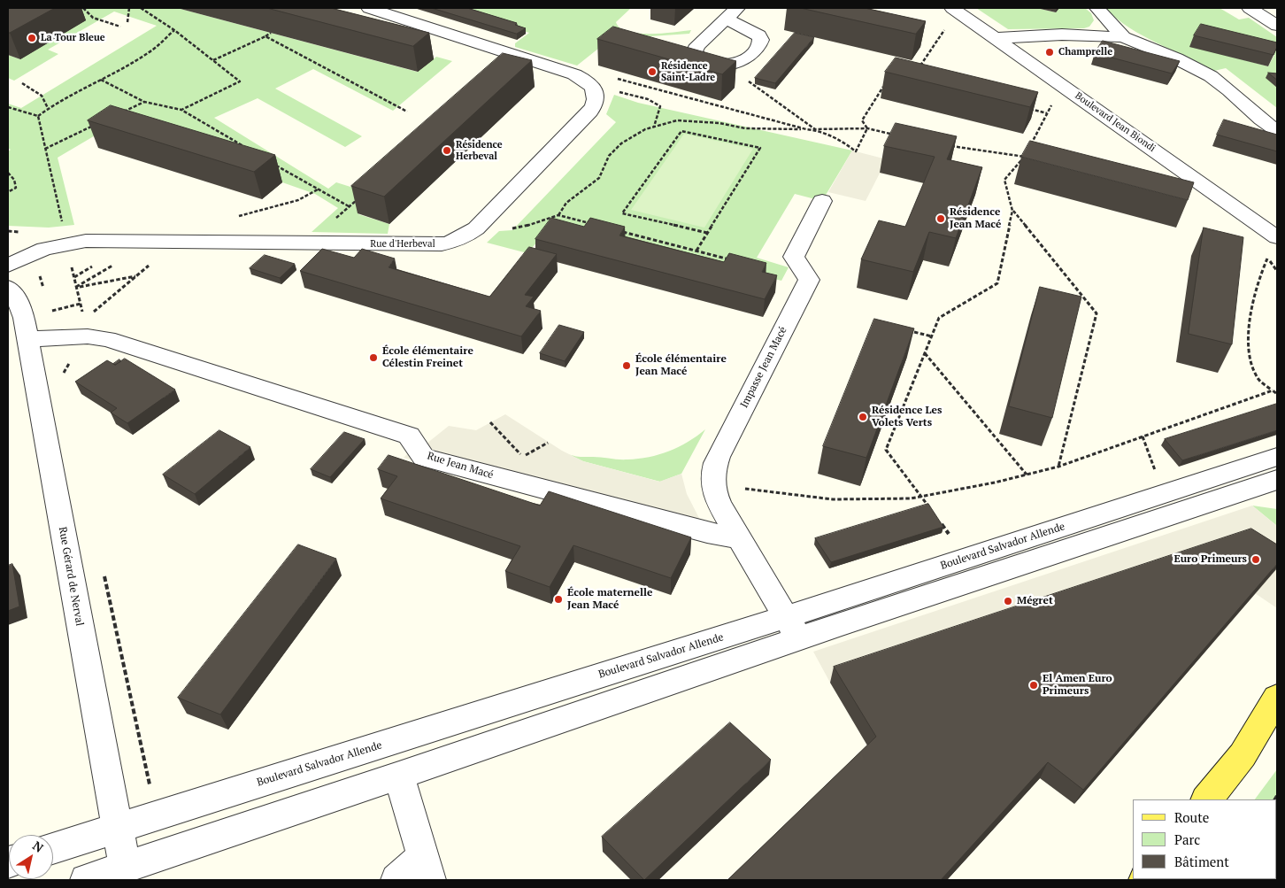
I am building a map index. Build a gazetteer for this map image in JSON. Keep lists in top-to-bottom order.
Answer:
{
  "streets": {
    "street": [
      "Boulevard Jean Biondi",
      "Rue d'Herbeval",
      "Impasse Jean Macé",
      "Rue Jean Macé",
      "Boulevard Salvador Allende",
      "Rue Gérard de Nerval"
    ]
  },
  "crossings": [
    ["Impasse Jean Macé", "Rue Jean Macé"],
    ["Rue Jean Macé", "Rue Gérard de Nerval"],
    ["Boulevard Salvador Allende", "Rue Gérard de Nerval"]
  ],
  "places": [
    "La Tour Bleue",
    "Champrelle",
    "Résidence Saint-Ladre",
    "Résidence Herbeval",
    "Résidence Jean Macé",
    "École élémentaire Célestin Freinet",
    "École élémentaire Jean Macé",
    "Résidence Les Volets Verts",
    "Euro Primeurs",
    "École maternelle Jean Macé",
    "Mégret",
    "El Amen Euro Primeurs"
  ],
  "legend": ["Route", "Parc", "Bâtiment"],
  "north": "top right"
}
